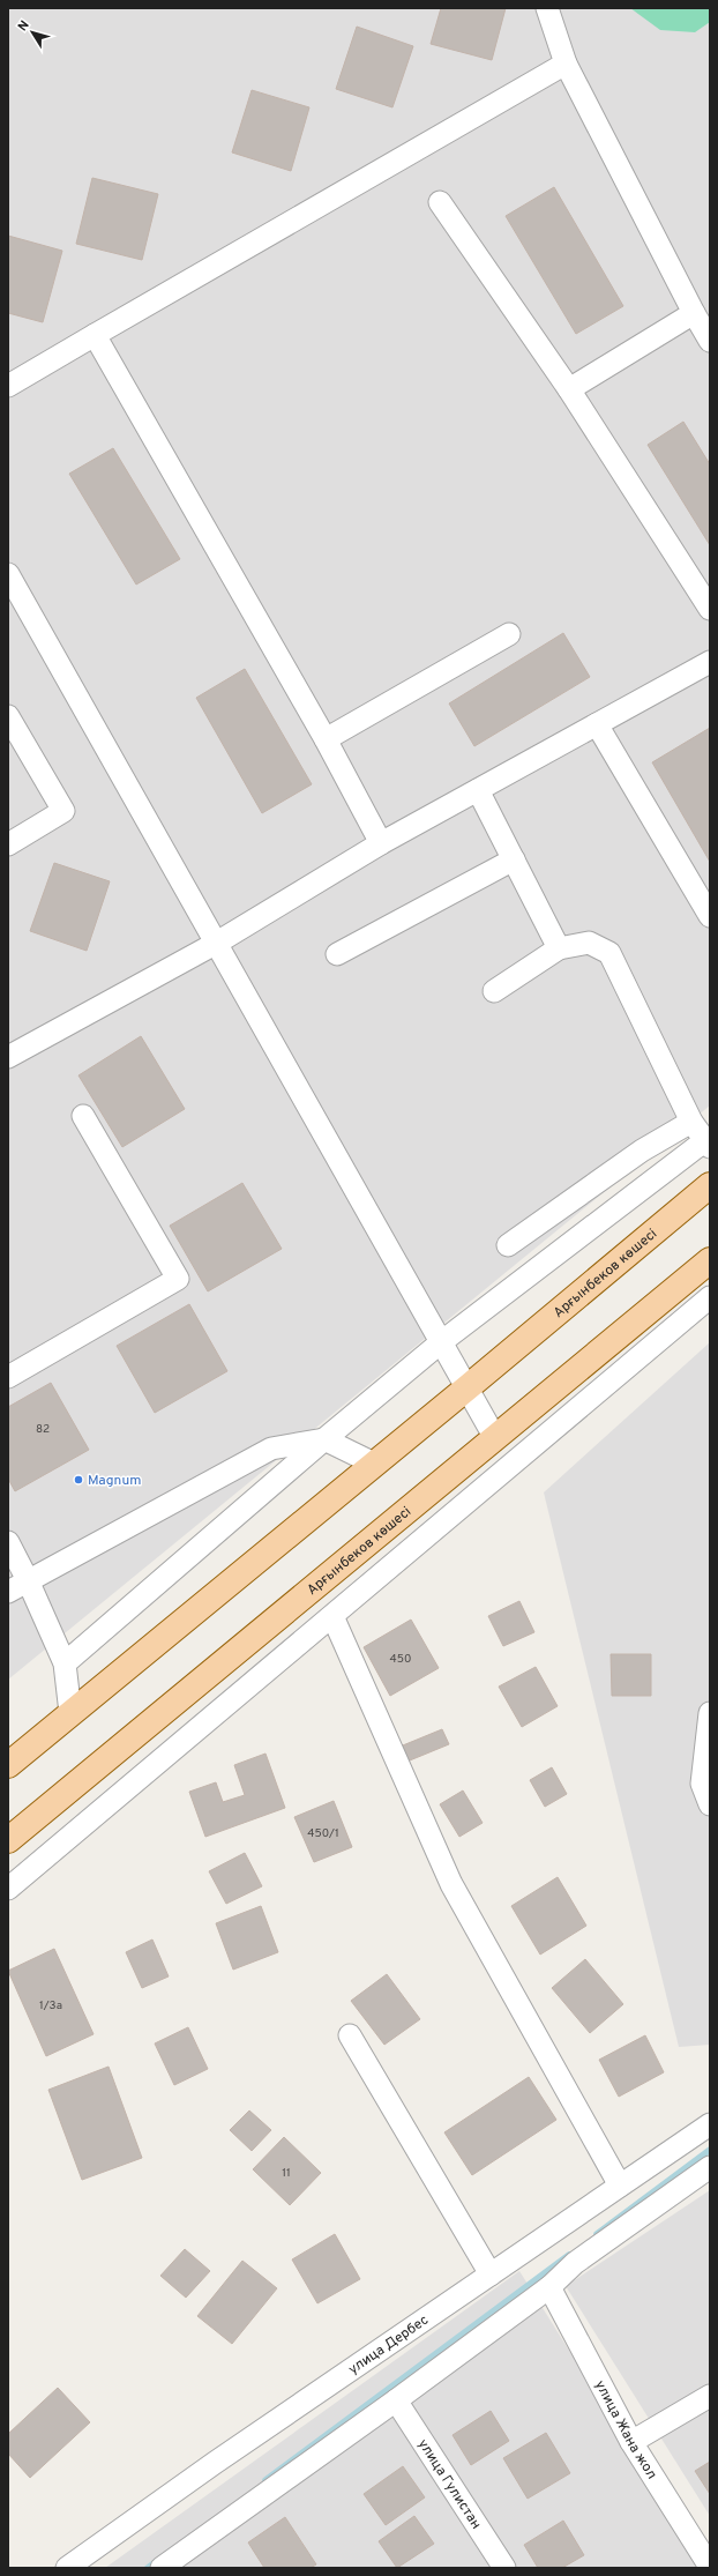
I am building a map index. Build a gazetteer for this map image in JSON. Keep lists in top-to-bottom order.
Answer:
{
  "streets": {
    "main road": ["Арғынбеков көшесі"],
    "street": ["улица Дербес", "улица Жана жол", "улица Гулистан"]
  },
  "places": ["Magnum"],
  "house_numbers": [
    "82",
    "450",
    "450/1",
    "1/3а",
    "11"
  ],
  "north": "top left"
}
